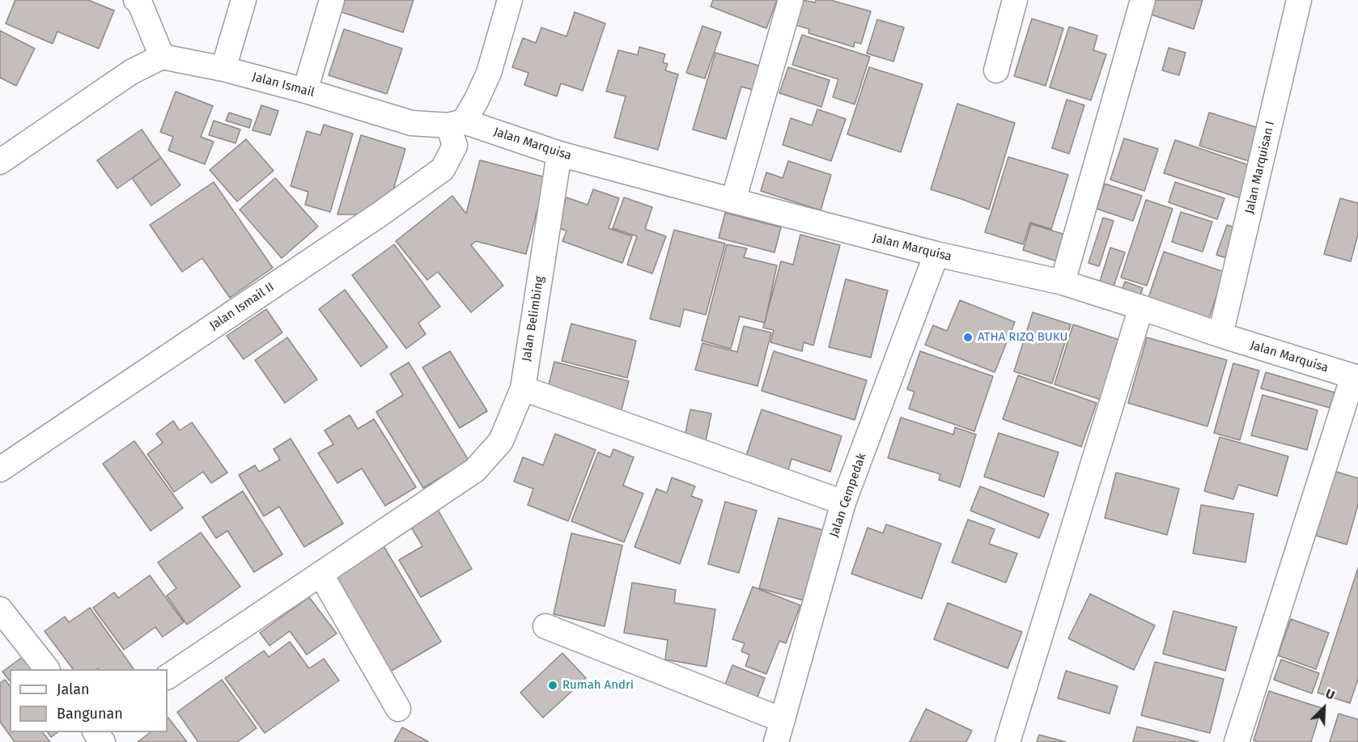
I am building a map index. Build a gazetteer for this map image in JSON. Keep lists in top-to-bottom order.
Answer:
{
  "streets": {
    "street": [
      "Jalan Ismail",
      "Jalan Marquisa",
      "Jalan Marquisan I",
      "Jalan Ismail II",
      "Jalan Belimbing",
      "Jalan Cempedak"
    ]
  },
  "crossings": [
    ["Jalan Ismail", "Jalan Marquisa"],
    ["Jalan Ismail", "Jalan Ismail II"],
    ["Jalan Marquisa", "Jalan Marquisan I"],
    ["Jalan Marquisa", "Jalan Ismail II"],
    ["Jalan Marquisa", "Jalan Belimbing"],
    ["Jalan Marquisa", "Jalan Cempedak"]
  ],
  "places": ["ATHA RIZQ BUKU", "Rumah Andri"],
  "legend": ["Jalan", "Bangunan"],
  "north": "top right"
}
